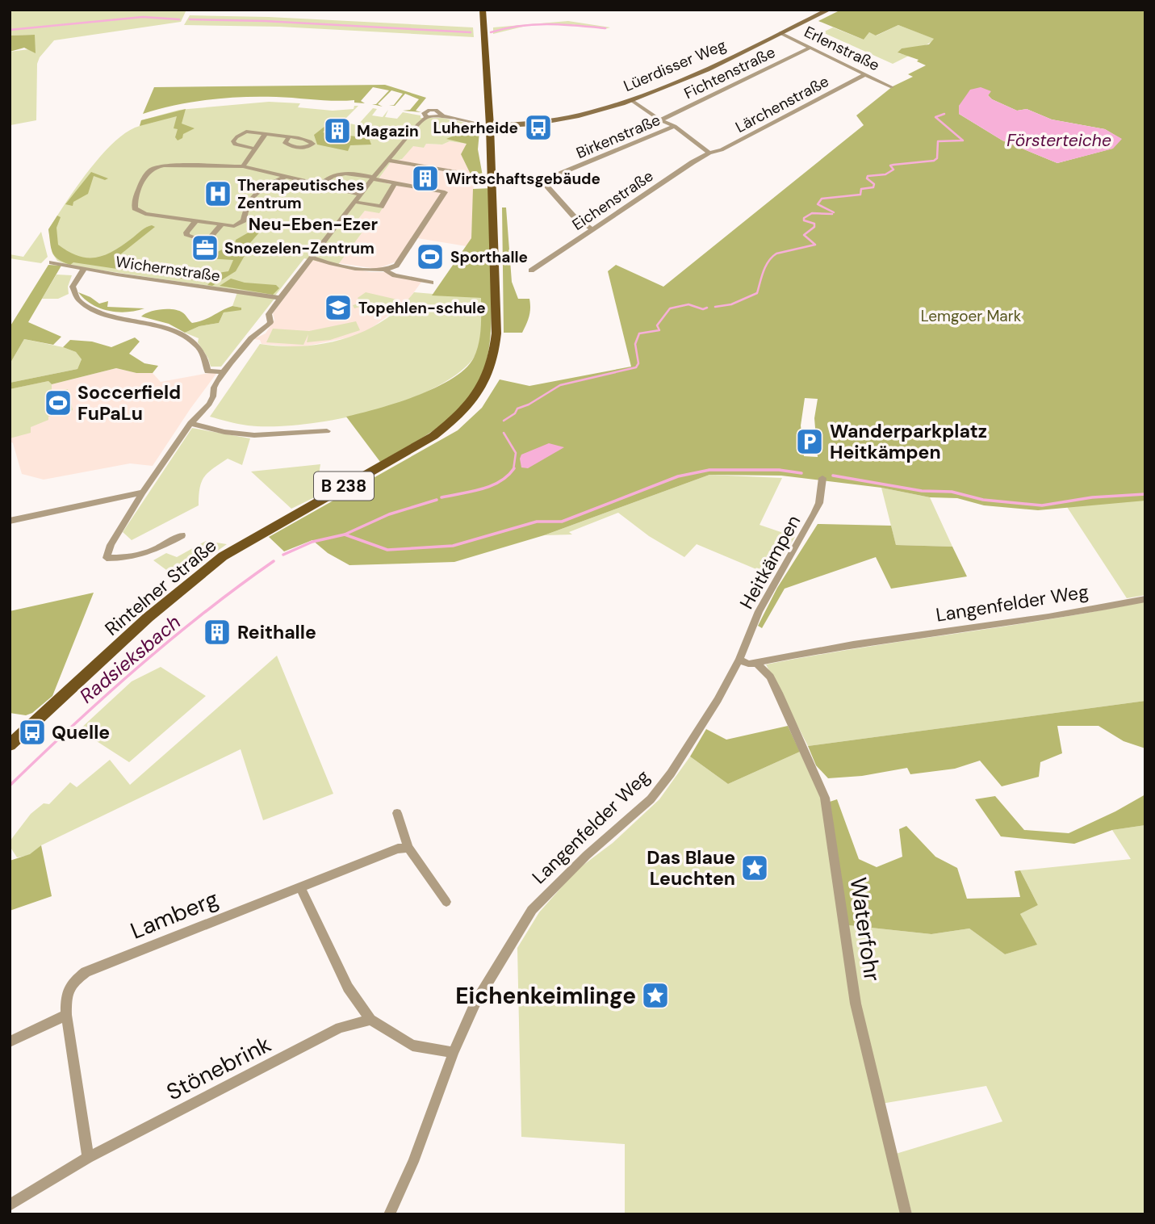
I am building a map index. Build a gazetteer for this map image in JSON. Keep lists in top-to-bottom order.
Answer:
{
  "streets": {
    "main road": ["Lüerdisser Weg", "B 238", "Rintelner Straße"],
    "street": [
      "Erlenstraße",
      "Fichtenstraße",
      "Lärchenstraße",
      "Birkenstraße",
      "Eichenstraße",
      "Wichernstraße",
      "Heitkämpen",
      "Langenfelder Weg",
      "Lamberg",
      "Waterfohr",
      "Stönebrink"
    ]
  },
  "crossings": [
    ["Erlenstraße", "Lüerdisser Weg"],
    ["Erlenstraße", "Fichtenstraße"],
    ["Erlenstraße", "Lärchenstraße"],
    ["Lüerdisser Weg", "Rintelner Straße"],
    ["Lärchenstraße", "Eichenstraße"],
    ["Birkenstraße", "Eichenstraße"],
    ["Heitkämpen", "Langenfelder Weg"],
    ["Langenfelder Weg", "Waterfohr"]
  ],
  "districts": ["Neu-Eben-Ezer"],
  "water": ["Försterteiche", "Radsieksbach"],
  "parks": ["Lemgoer Mark"],
  "places": {
    "bus stop": ["Luherheide", "Quelle"],
    "building": ["Magazin", "Wirtschaftsgebäude", "Reithalle"],
    "hospital": ["Therapeutisches Zentrum"],
    "office": ["Snoezelen-Zentrum"],
    "sports": ["Sporthalle", "Soccerfield FuPaLu"],
    "school or university": ["Topehlen-schule"],
    "parking": ["Wanderparkplatz Heitkämpen"],
    "place": ["Das Blaue Leuchten", "Eichenkeimlinge"]
  }
}
